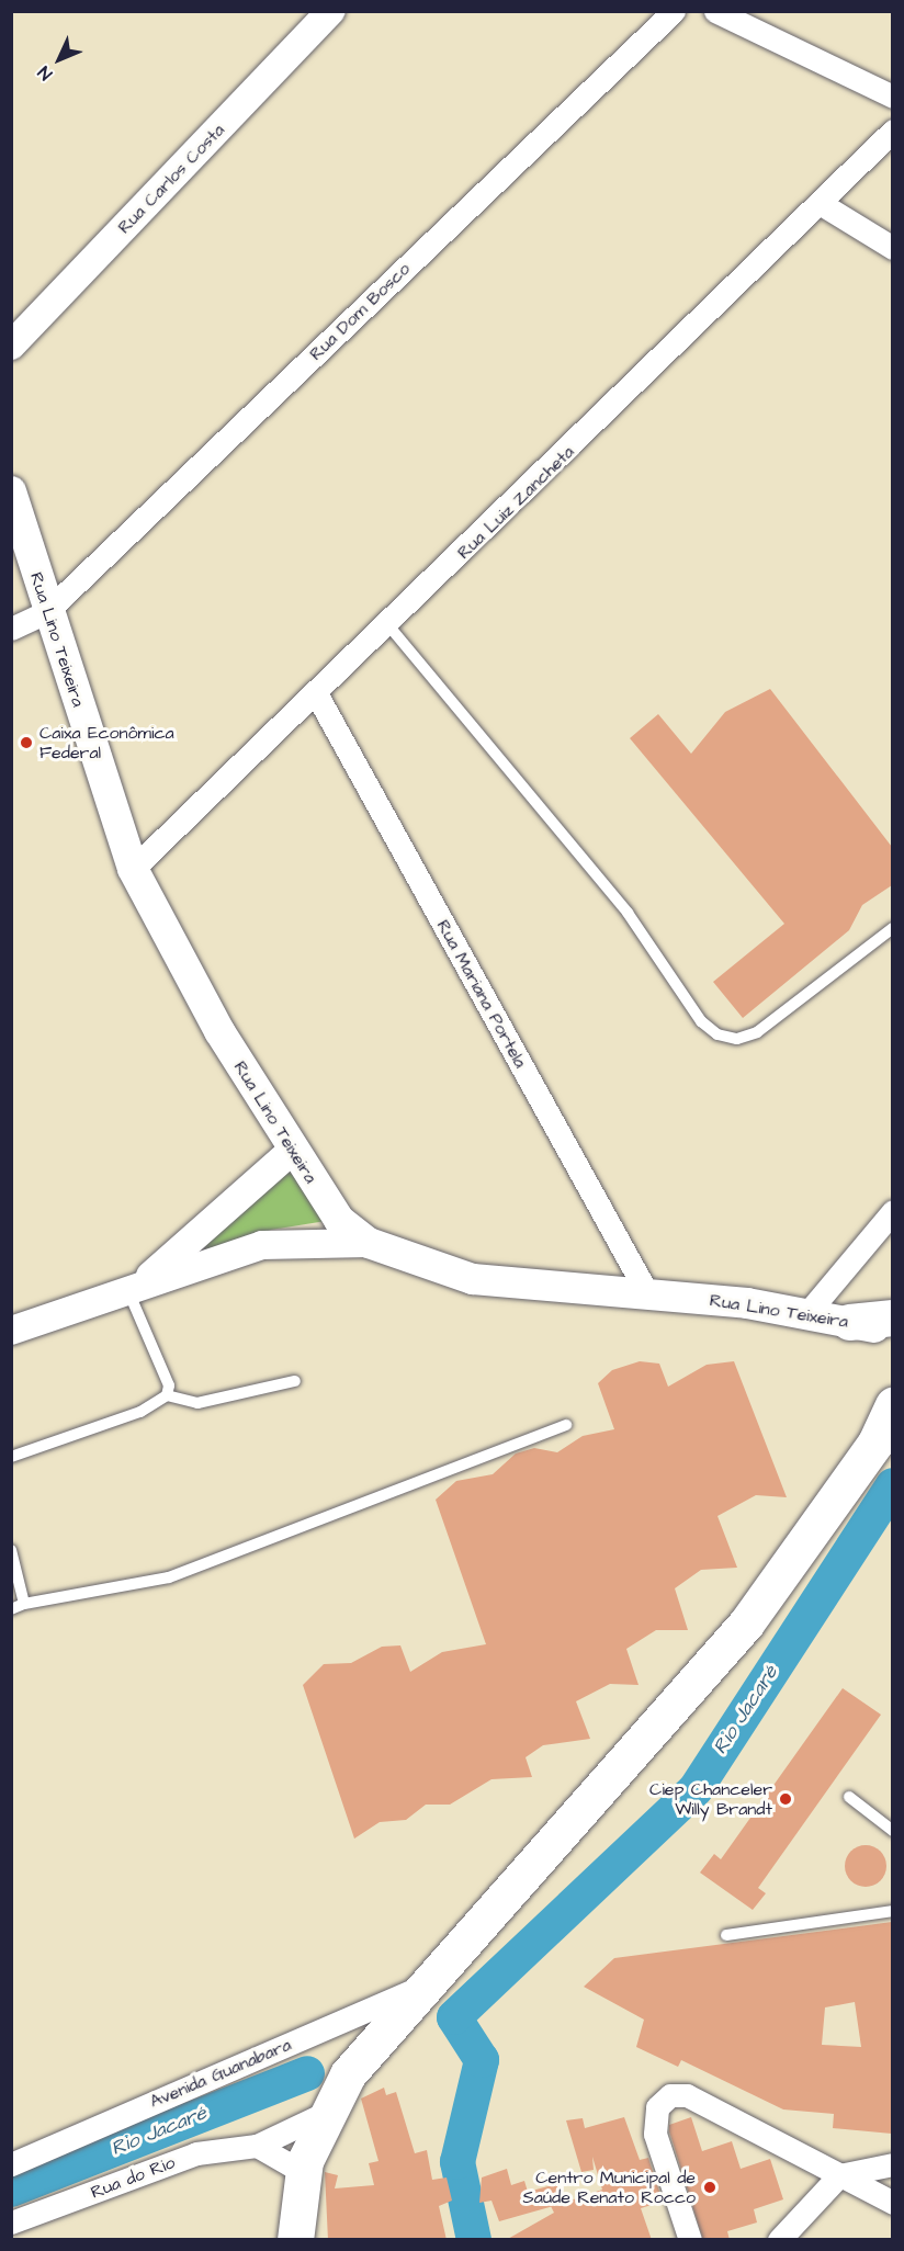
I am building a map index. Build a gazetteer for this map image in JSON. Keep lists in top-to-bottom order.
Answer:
{
  "streets": {
    "main road": ["Rua Lino Teixeira"],
    "street": [
      "Rua Carlos Costa",
      "Rua Dom Bosco",
      "Rua Luiz Zancheta",
      "Rua Mariana Portela",
      "Avenida Guanabara",
      "Rua do Rio"
    ]
  },
  "crossings": [
    ["Rua Dom Bosco", "Rua Lino Teixeira"],
    ["Rua Luiz Zancheta", "Rua Lino Teixeira"],
    ["Rua Luiz Zancheta", "Rua Mariana Portela"],
    ["Rua Lino Teixeira", "Rua Mariana Portela"]
  ],
  "water": ["Rio Jacaré"],
  "places": ["Caixa Econômica Federal", "Ciep Chanceler Willy Brandt", "Centro Municipal de Saúde Renato Rocco"],
  "north": "bottom left"
}
